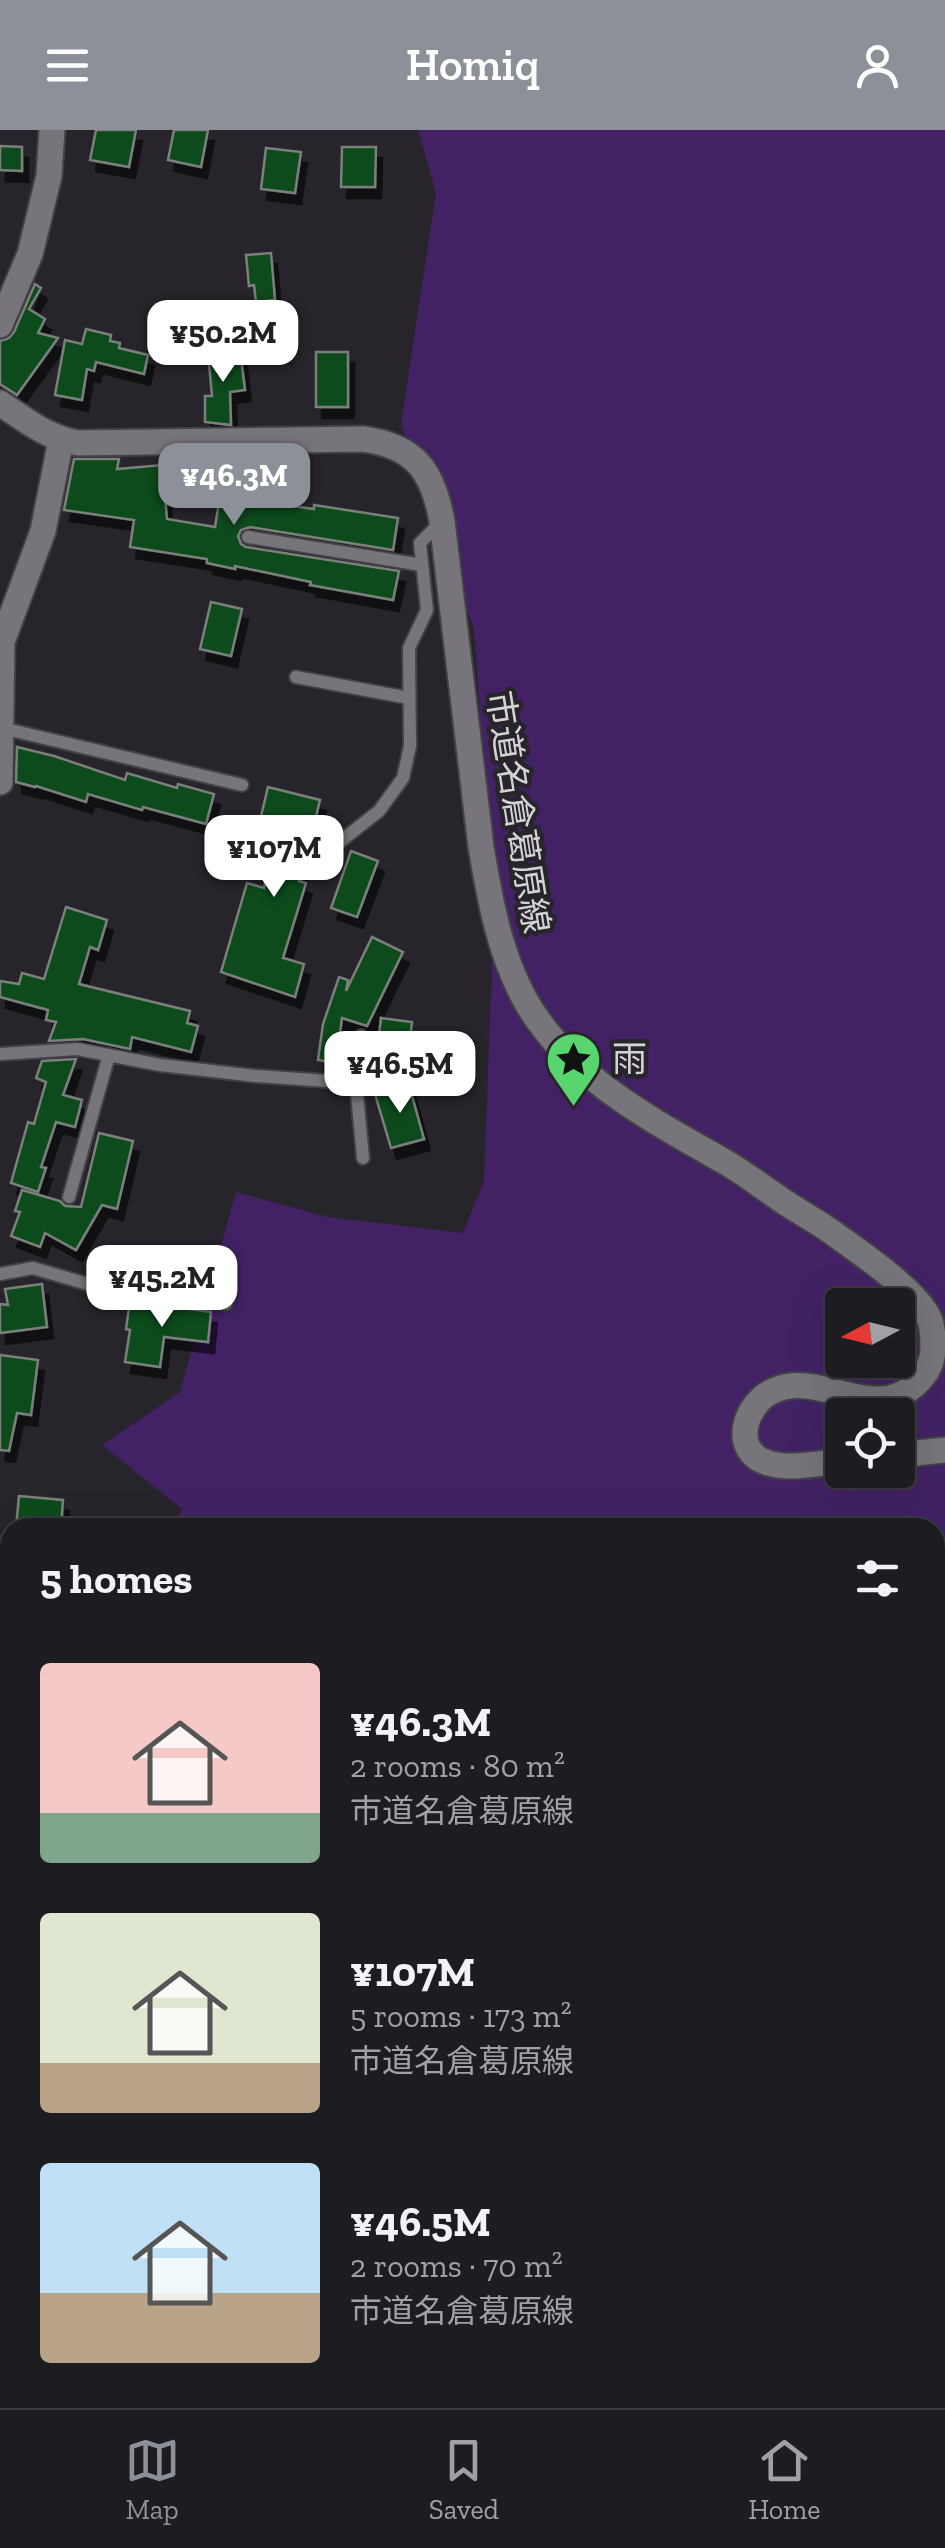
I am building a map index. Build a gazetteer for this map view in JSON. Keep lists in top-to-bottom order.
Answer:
{
  "streets": {
    "street": ["市道名倉葛原線"]
  },
  "places": {
    "place": ["雨"]
  },
  "north": "left",
  "page": {
    "header": "Homiq",
    "price": [
      "¥50.2M",
      "¥46.3M",
      "¥107M",
      "¥46.5M",
      "¥45.2M"
    ],
    "heading": "5 homes",
    "list": [
      {
        "name": "¥46.3M",
        "note": "2 rooms · 80 m² · 市道名倉葛原線"
      },
      {
        "name": "¥107M",
        "note": "5 rooms · 173 m² · 市道名倉葛原線"
      },
      {
        "name": "¥46.5M",
        "note": "2 rooms · 70 m² · 市道名倉葛原線"
      }
    ],
    "tabs": ["Map", "Saved", "Home"]
  }
}
